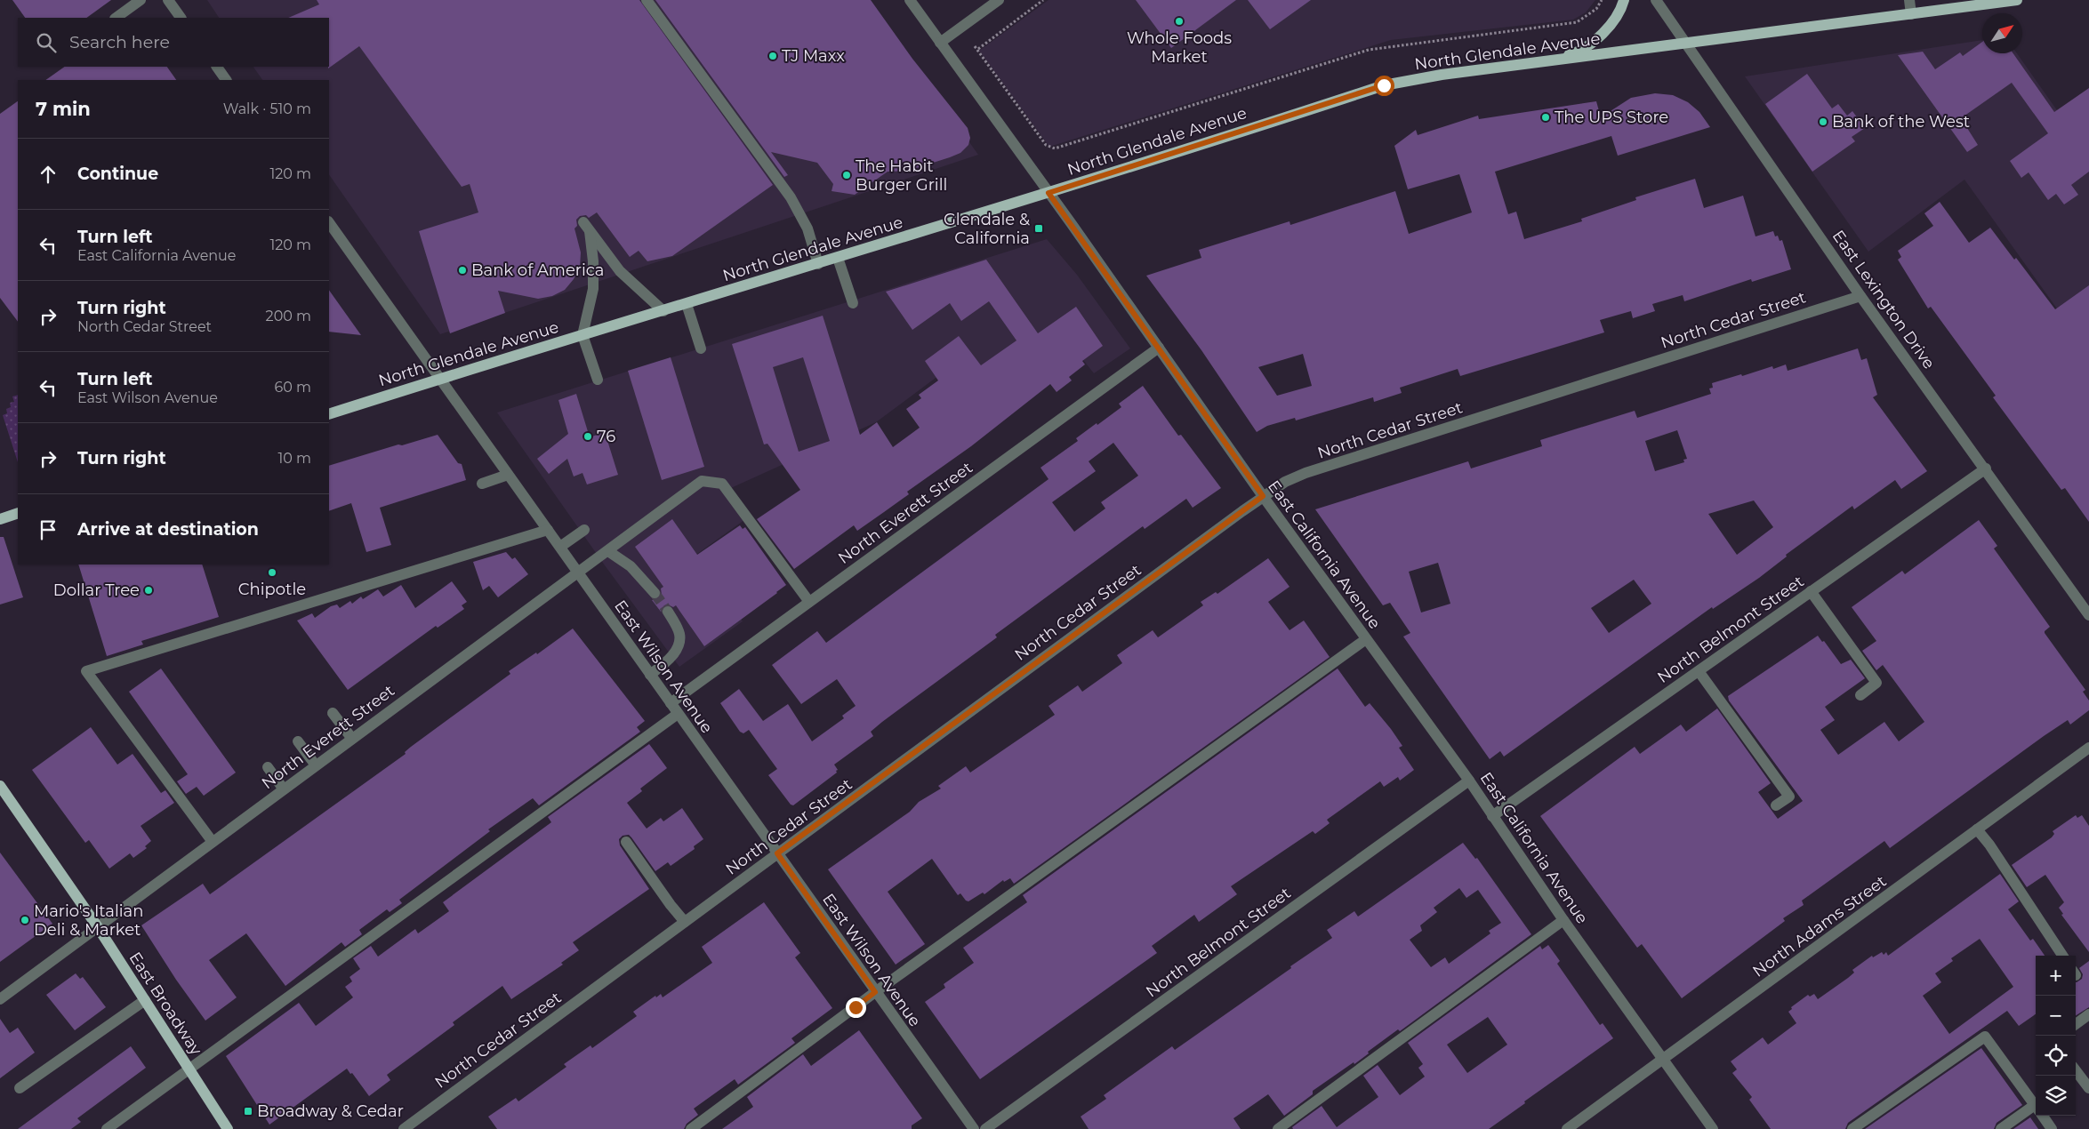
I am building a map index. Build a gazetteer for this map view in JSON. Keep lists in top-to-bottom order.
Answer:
{
  "streets": {
    "main road": ["North Glendale Avenue", "East Broadway"],
    "street": [
      "East Lexington Drive",
      "North Cedar Street",
      "North Everett Street",
      "East California Avenue",
      "North Belmont Street",
      "East Wilson Avenue",
      "North Adams Street"
    ]
  },
  "crossings": [
    ["North Glendale Avenue", "East Lexington Drive"],
    ["North Glendale Avenue", "East California Avenue"],
    ["North Glendale Avenue", "East Wilson Avenue"],
    ["East Lexington Drive", "North Cedar Street"],
    ["East Lexington Drive", "North Belmont Street"],
    ["North Cedar Street", "East California Avenue"],
    ["North Cedar Street", "East Wilson Avenue"],
    ["North Everett Street", "East California Avenue"],
    ["North Everett Street", "East Wilson Avenue"],
    ["North Everett Street", "East Broadway"],
    ["East California Avenue", "North Belmont Street"],
    ["East California Avenue", "North Adams Street"]
  ],
  "places": {
    "other": [
      "Whole Foods Market",
      "TJ Maxx",
      "The UPS Store",
      "Bank of the West",
      "The Habit Burger Grill",
      "Bank of America",
      "76",
      "Chipotle",
      "Dollar Tree",
      "Mario's Italian Deli & Market"
    ],
    "transit": ["Glendale & California", "Broadway & Cedar"]
  },
  "north": "top right",
  "page": {
    "search": "Search here",
    "heading": ["7 min", "Walk · 510 m"],
    "list": [
      ["Continue", "120 m"],
      ["Turn left", "East California Avenue", "120 m"],
      ["Turn right", "North Cedar Street", "200 m"],
      ["Turn left", "East Wilson Avenue", "60 m"],
      ["Turn right", "10 m"],
      "Arrive at destination"
    ],
    "map_buttons": ["+", "−"]
  }
}
